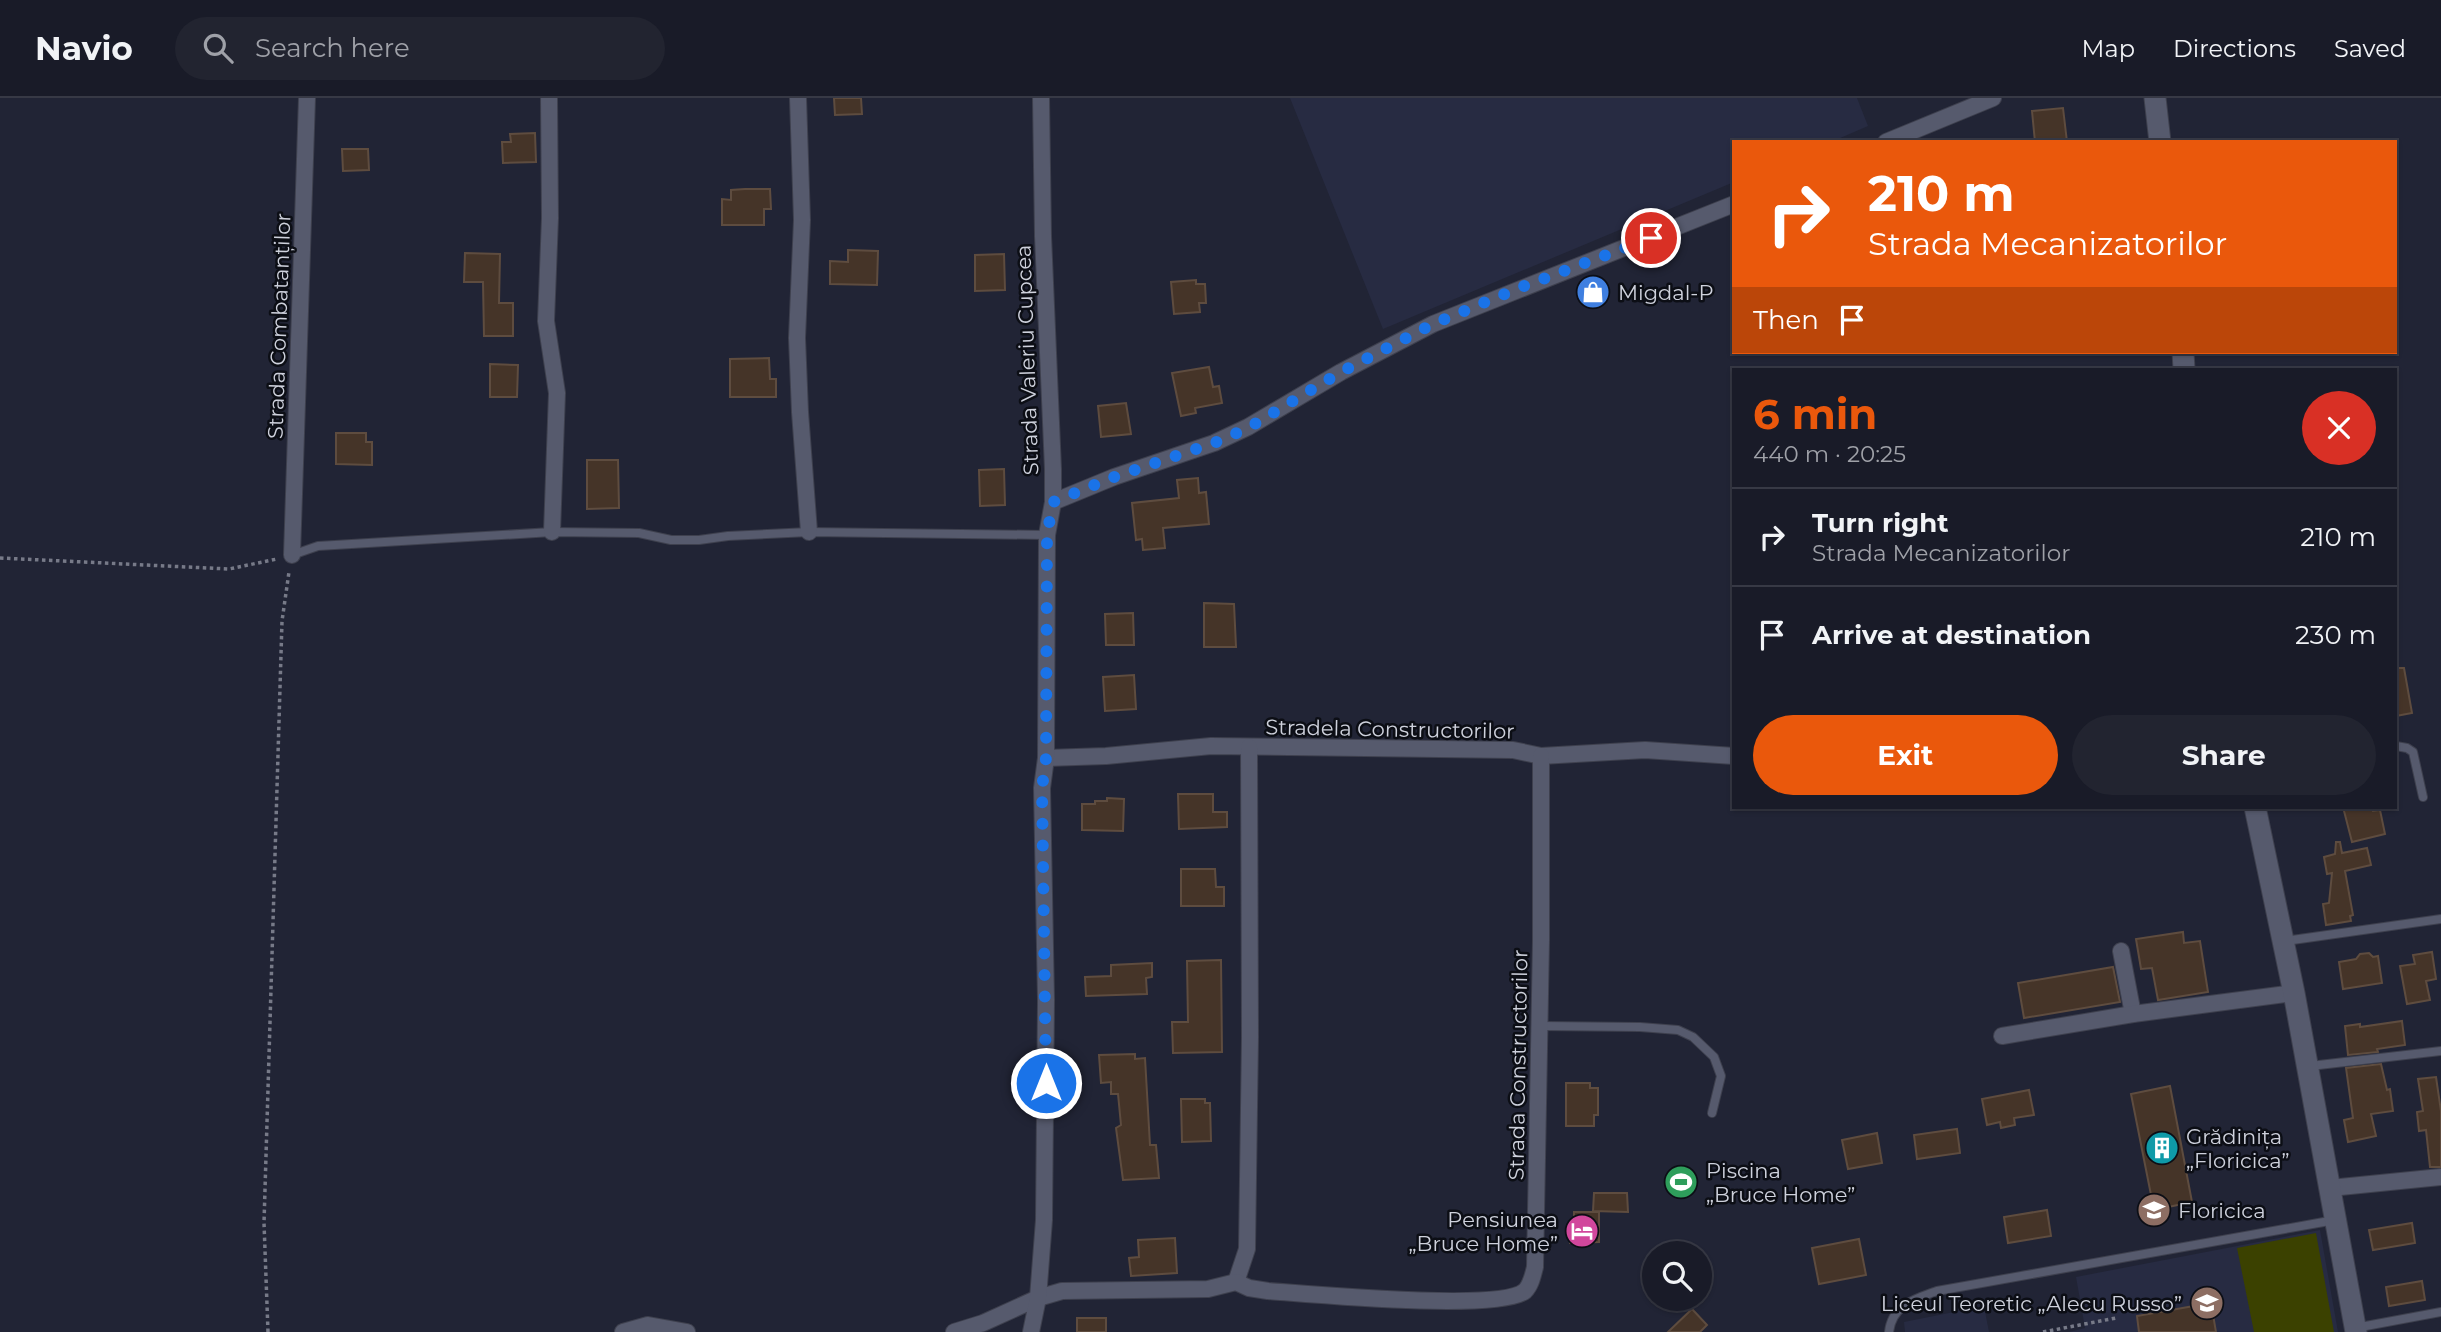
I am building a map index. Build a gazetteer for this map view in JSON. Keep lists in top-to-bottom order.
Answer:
{
  "streets": {
    "street": [
      "Strada Combatanților",
      "Strada Valeriu Cupcea",
      "Stradela Constructorilor",
      "Strada Constructorilor"
    ]
  },
  "crossings": [
    ["Strada Valeriu Cupcea", "Stradela Constructorilor"],
    ["Strada Valeriu Cupcea", "Strada Constructorilor"],
    ["Stradela Constructorilor", "Strada Constructorilor"]
  ],
  "places": {
    "shop": ["Migdal-P"],
    "building": ["Grădinița „Floricica”"],
    "sports": ["Piscina „Bruce Home”"],
    "school or university": ["Floricica", "Liceul Teoretic „Alecu Russo”"],
    "hotel": ["Pensiunea „Bruce Home”"]
  },
  "page": {
    "header": "Navio",
    "search": "Search here",
    "nav": ["Map", "Directions", "Saved"],
    "turn": ["210 m", "Strada Mecanizatorilor"],
    "then": "Then",
    "heading": ["6 min", "440 m · 20:25"],
    "list": [
      {
        "name": "Turn right",
        "note": "Strada Mecanizatorilor",
        "value": "210 m"
      },
      {
        "name": "Arrive at destination",
        "value": "230 m"
      }
    ],
    "buttons": ["Exit", "Share"]
  }
}
